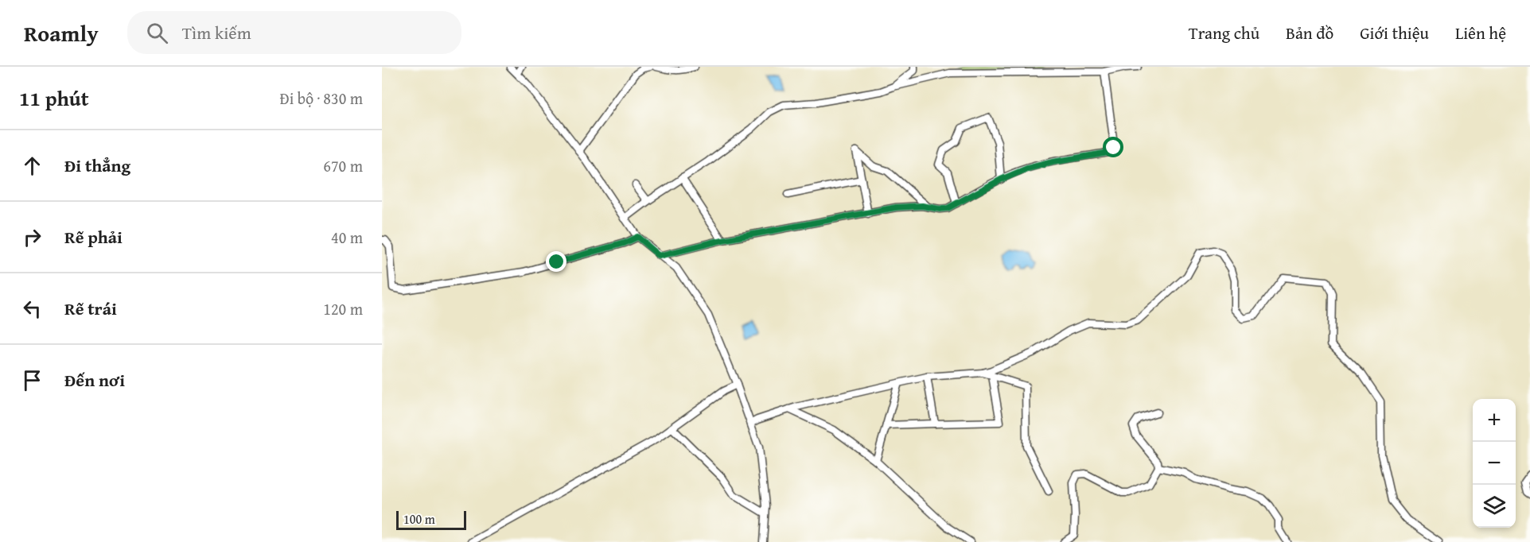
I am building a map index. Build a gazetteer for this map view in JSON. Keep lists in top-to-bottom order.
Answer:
{
  "scale_bar": "100 m",
  "page": {
    "header": "Roamly",
    "search": "Tìm kiếm",
    "nav": [
      "Trang chủ",
      "Bản đồ",
      "Giới thiệu",
      "Liên hệ"
    ],
    "heading": ["11 phút", "Đi bộ · 830 m"],
    "list": [
      ["Đi thẳng", "670 m"],
      ["Rẽ phải", "40 m"],
      ["Rẽ trái", "120 m"],
      "Đến nơi"
    ],
    "map_buttons": ["+", "−"],
    "scale": "100 m"
  }
}
